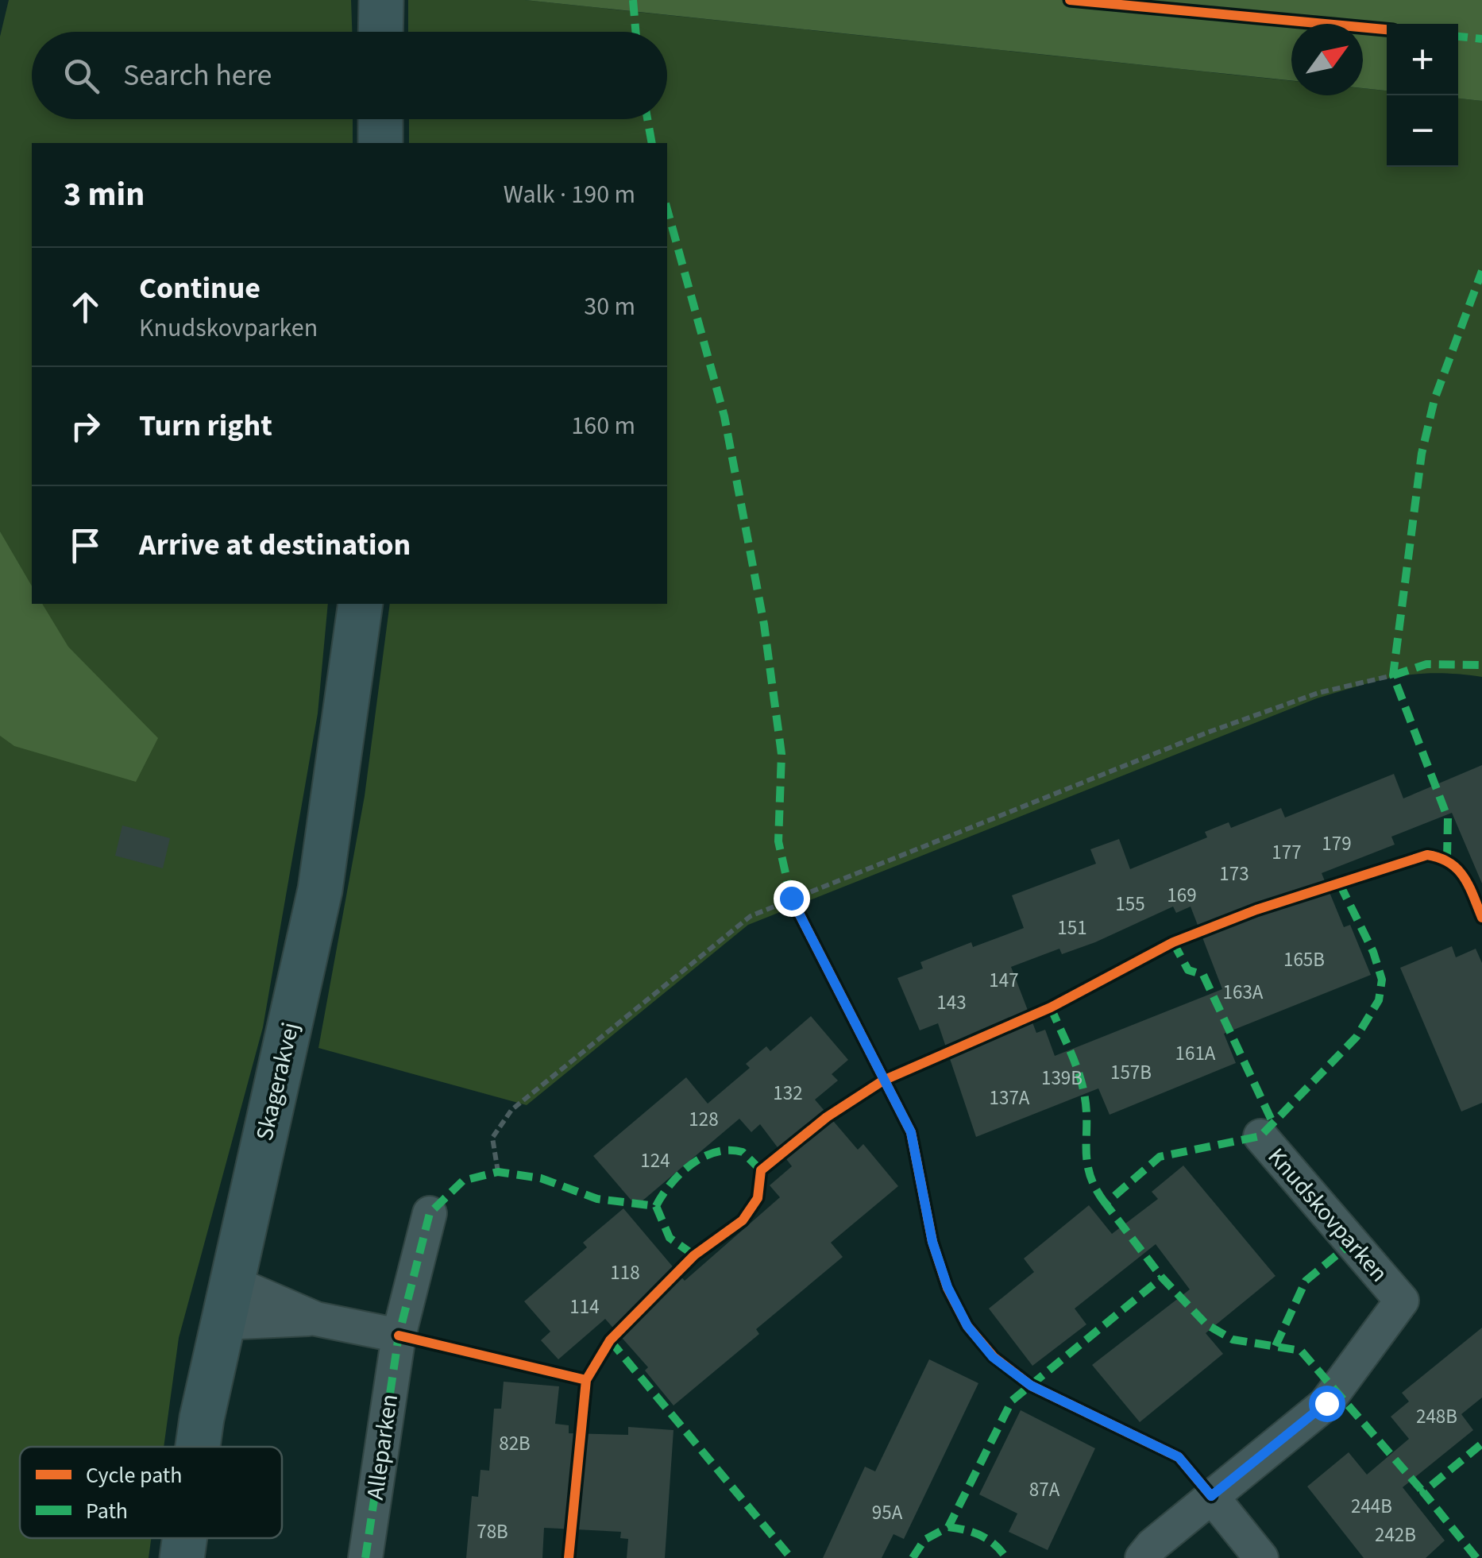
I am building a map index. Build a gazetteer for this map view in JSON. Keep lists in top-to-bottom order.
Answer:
{
  "streets": {
    "street": ["Skagerakvej", "Knudskovparken", "Alleparken"]
  },
  "house_numbers": [
    "179",
    "177",
    "173",
    "169",
    "155",
    "151",
    "165B",
    "147",
    "163A",
    "143",
    "161A",
    "157B",
    "139B",
    "132",
    "137A",
    "128",
    "124",
    "118",
    "114",
    "248B",
    "82B",
    "87A",
    "244B",
    "95A",
    "78B",
    "242B"
  ],
  "legend": ["Cycle path", "Path"],
  "north": "top right",
  "page": {
    "map_buttons": ["+", "−"],
    "search": "Search here",
    "heading": ["3 min", "Walk · 190 m"],
    "list": [
      ["Continue", "Knudskovparken", "30 m"],
      ["Turn right", "160 m"],
      "Arrive at destination"
    ]
  }
}
